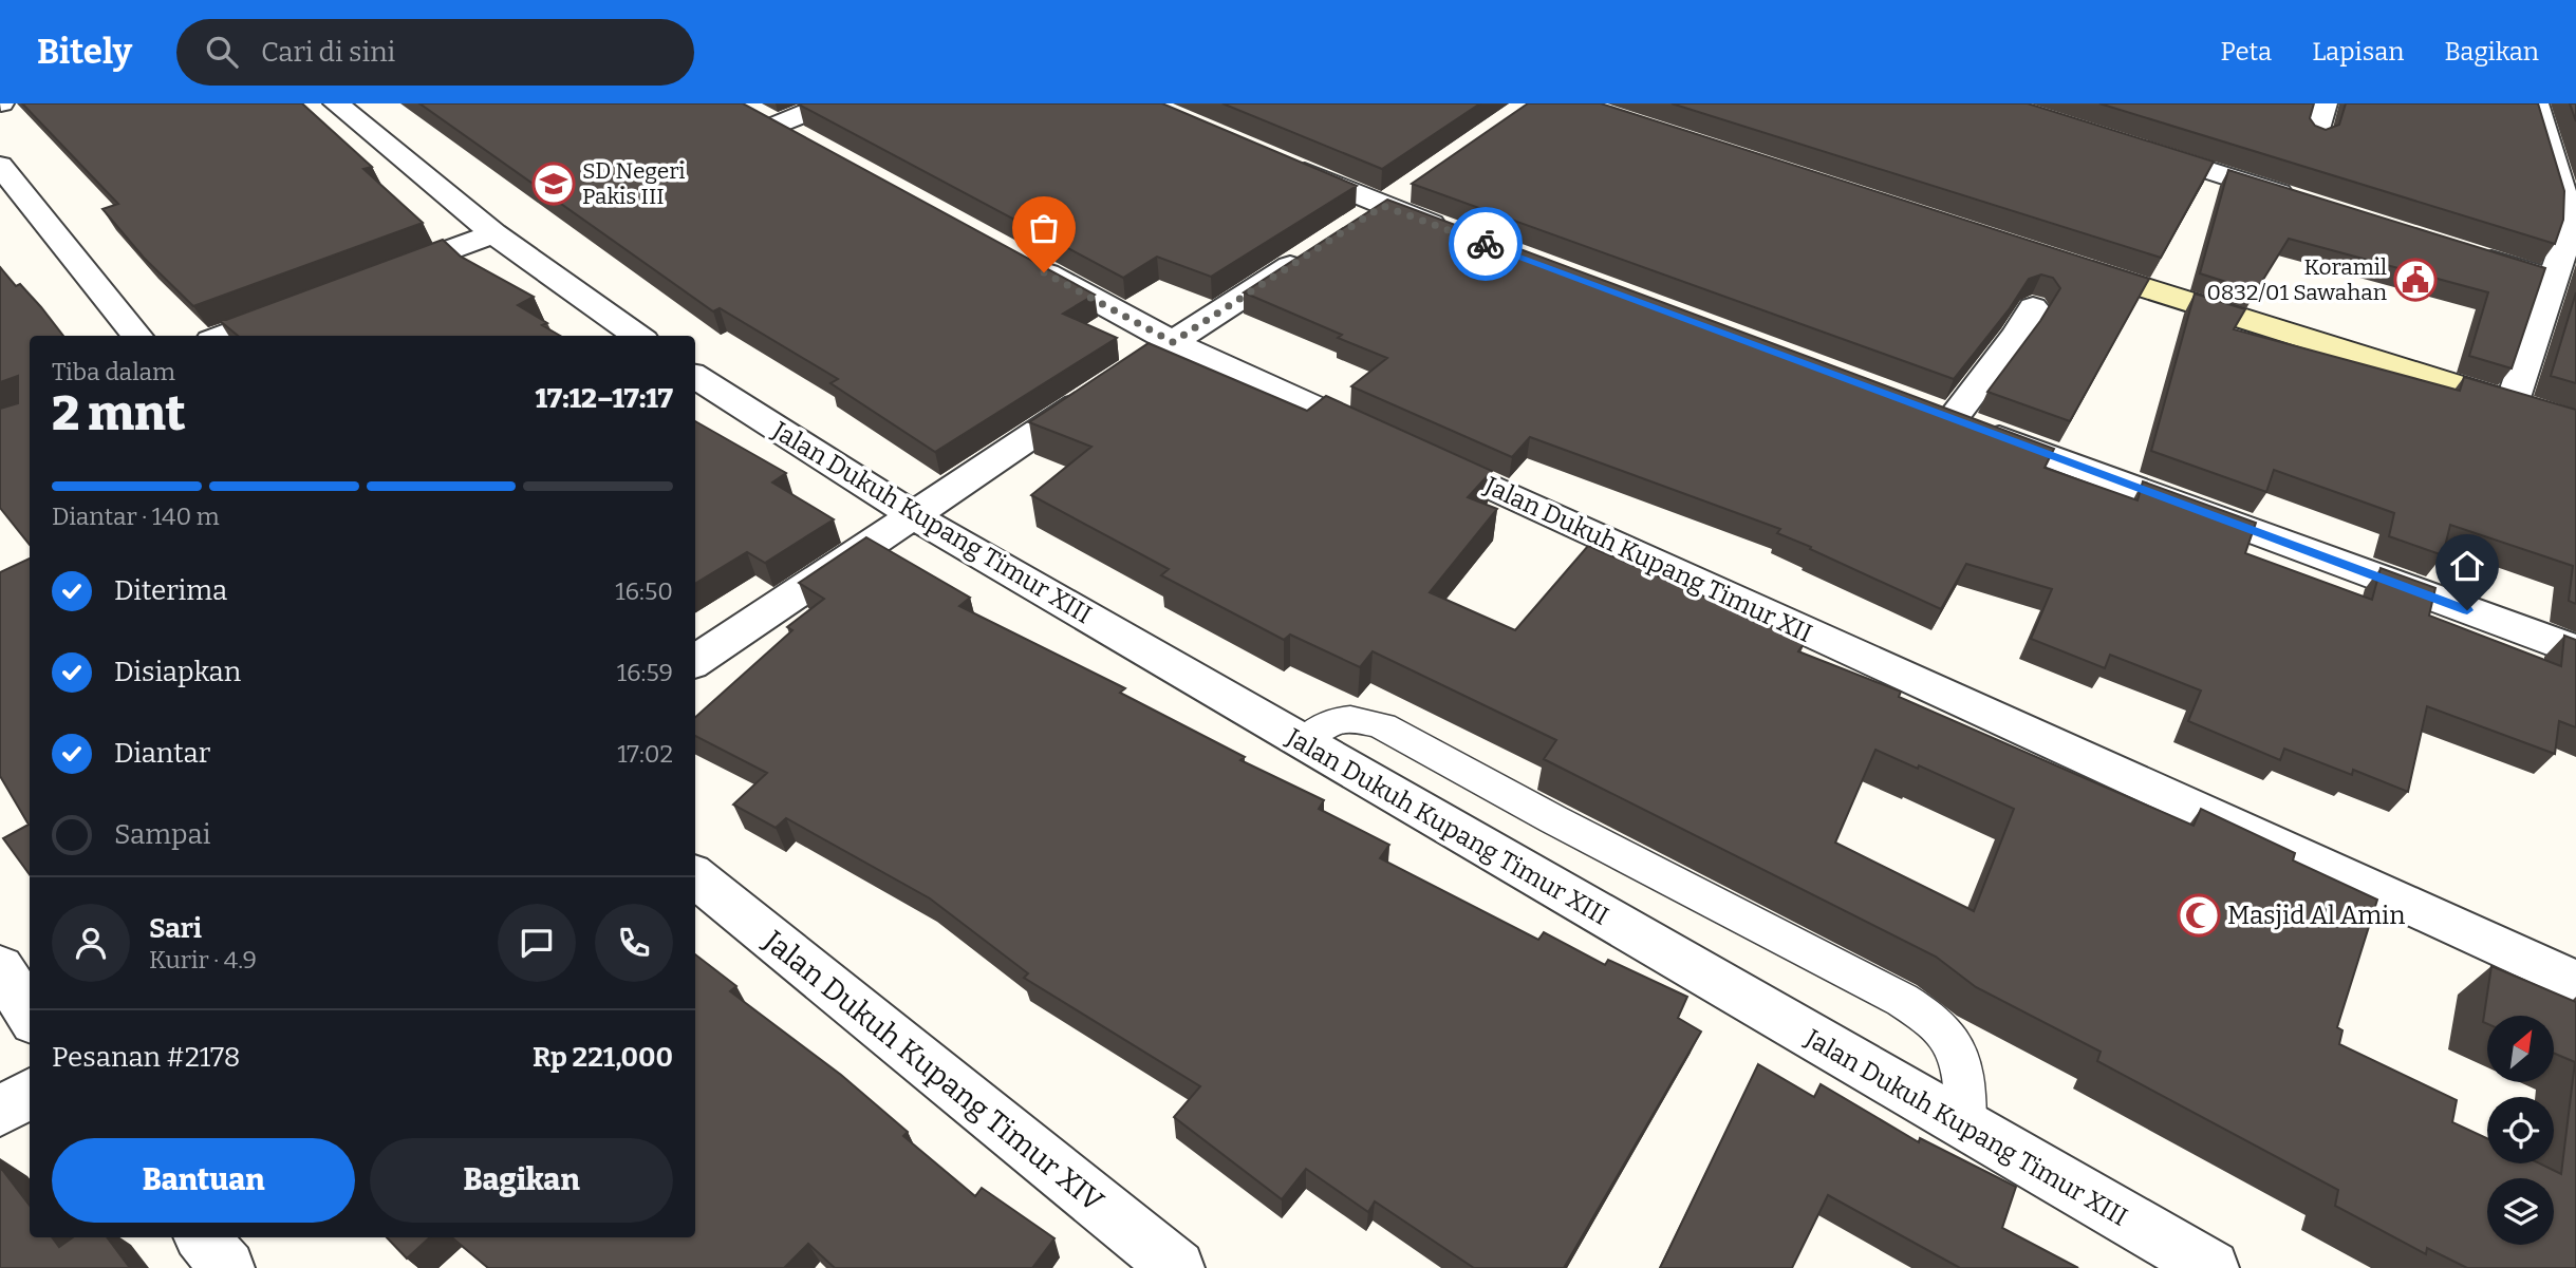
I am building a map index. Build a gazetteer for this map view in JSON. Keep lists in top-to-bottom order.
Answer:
{
  "streets": {
    "street": ["Jalan Dukuh Kupang Timur XIII", "Jalan Dukuh Kupang Timur XII", "Jalan Dukuh Kupang Timur XIV"]
  },
  "places": {
    "school or university": ["SD Negeri Pakis III"],
    "public building": ["Koramil 0832/01 Sawahan"],
    "mosque": ["Masjid Al Amin"]
  },
  "north": "top right",
  "page": {
    "header": "Bitely",
    "search": "Cari di sini",
    "nav": ["Peta", "Lapisan", "Bagikan"],
    "heading": ["2 mnt", "Tiba dalam", "17:12–17:17"],
    "panel": [
      "Sari",
      "Kurir · 4.9",
      "Pesanan #2178",
      "Rp 221,000"
    ],
    "bar": "Diantar · 140 m",
    "list": [
      ["Diterima", "16:50"],
      ["Disiapkan", "16:59"],
      ["Diantar", "17:02"],
      "Sampai"
    ],
    "buttons": ["Bantuan", "Bagikan"]
  }
}
